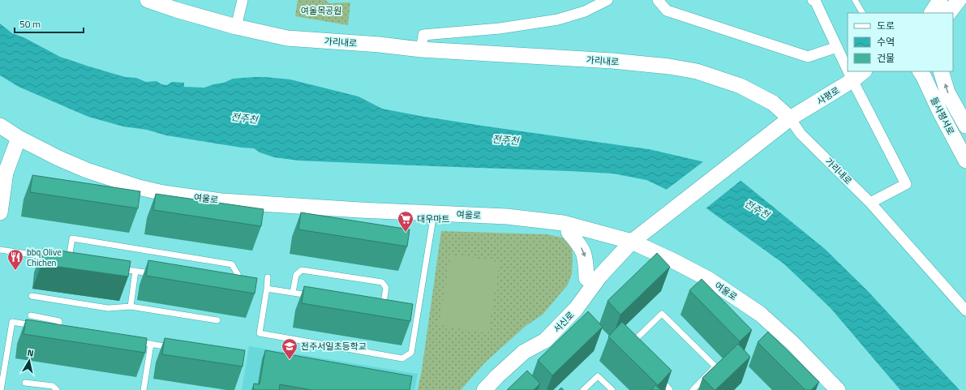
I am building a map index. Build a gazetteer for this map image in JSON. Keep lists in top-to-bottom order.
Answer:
{
  "streets": {
    "street": [
      "가리내로",
      "사평로",
      "들사평서로",
      "여울로",
      "서신로"
    ]
  },
  "crossings": [
    ["가리내로", "사평로"],
    ["사평로", "서신로"],
    ["여울로", "서신로"]
  ],
  "water": ["전주천"],
  "parks": ["여울목공원"],
  "places": {
    "supermarket": ["대우마트"],
    "restaurant": ["bbq Olive Chichen"],
    "school or university": ["전주서일초등학교"]
  },
  "legend": ["도로", "수역", "건물"],
  "scale_bar": "50 m",
  "north": "top"
}
